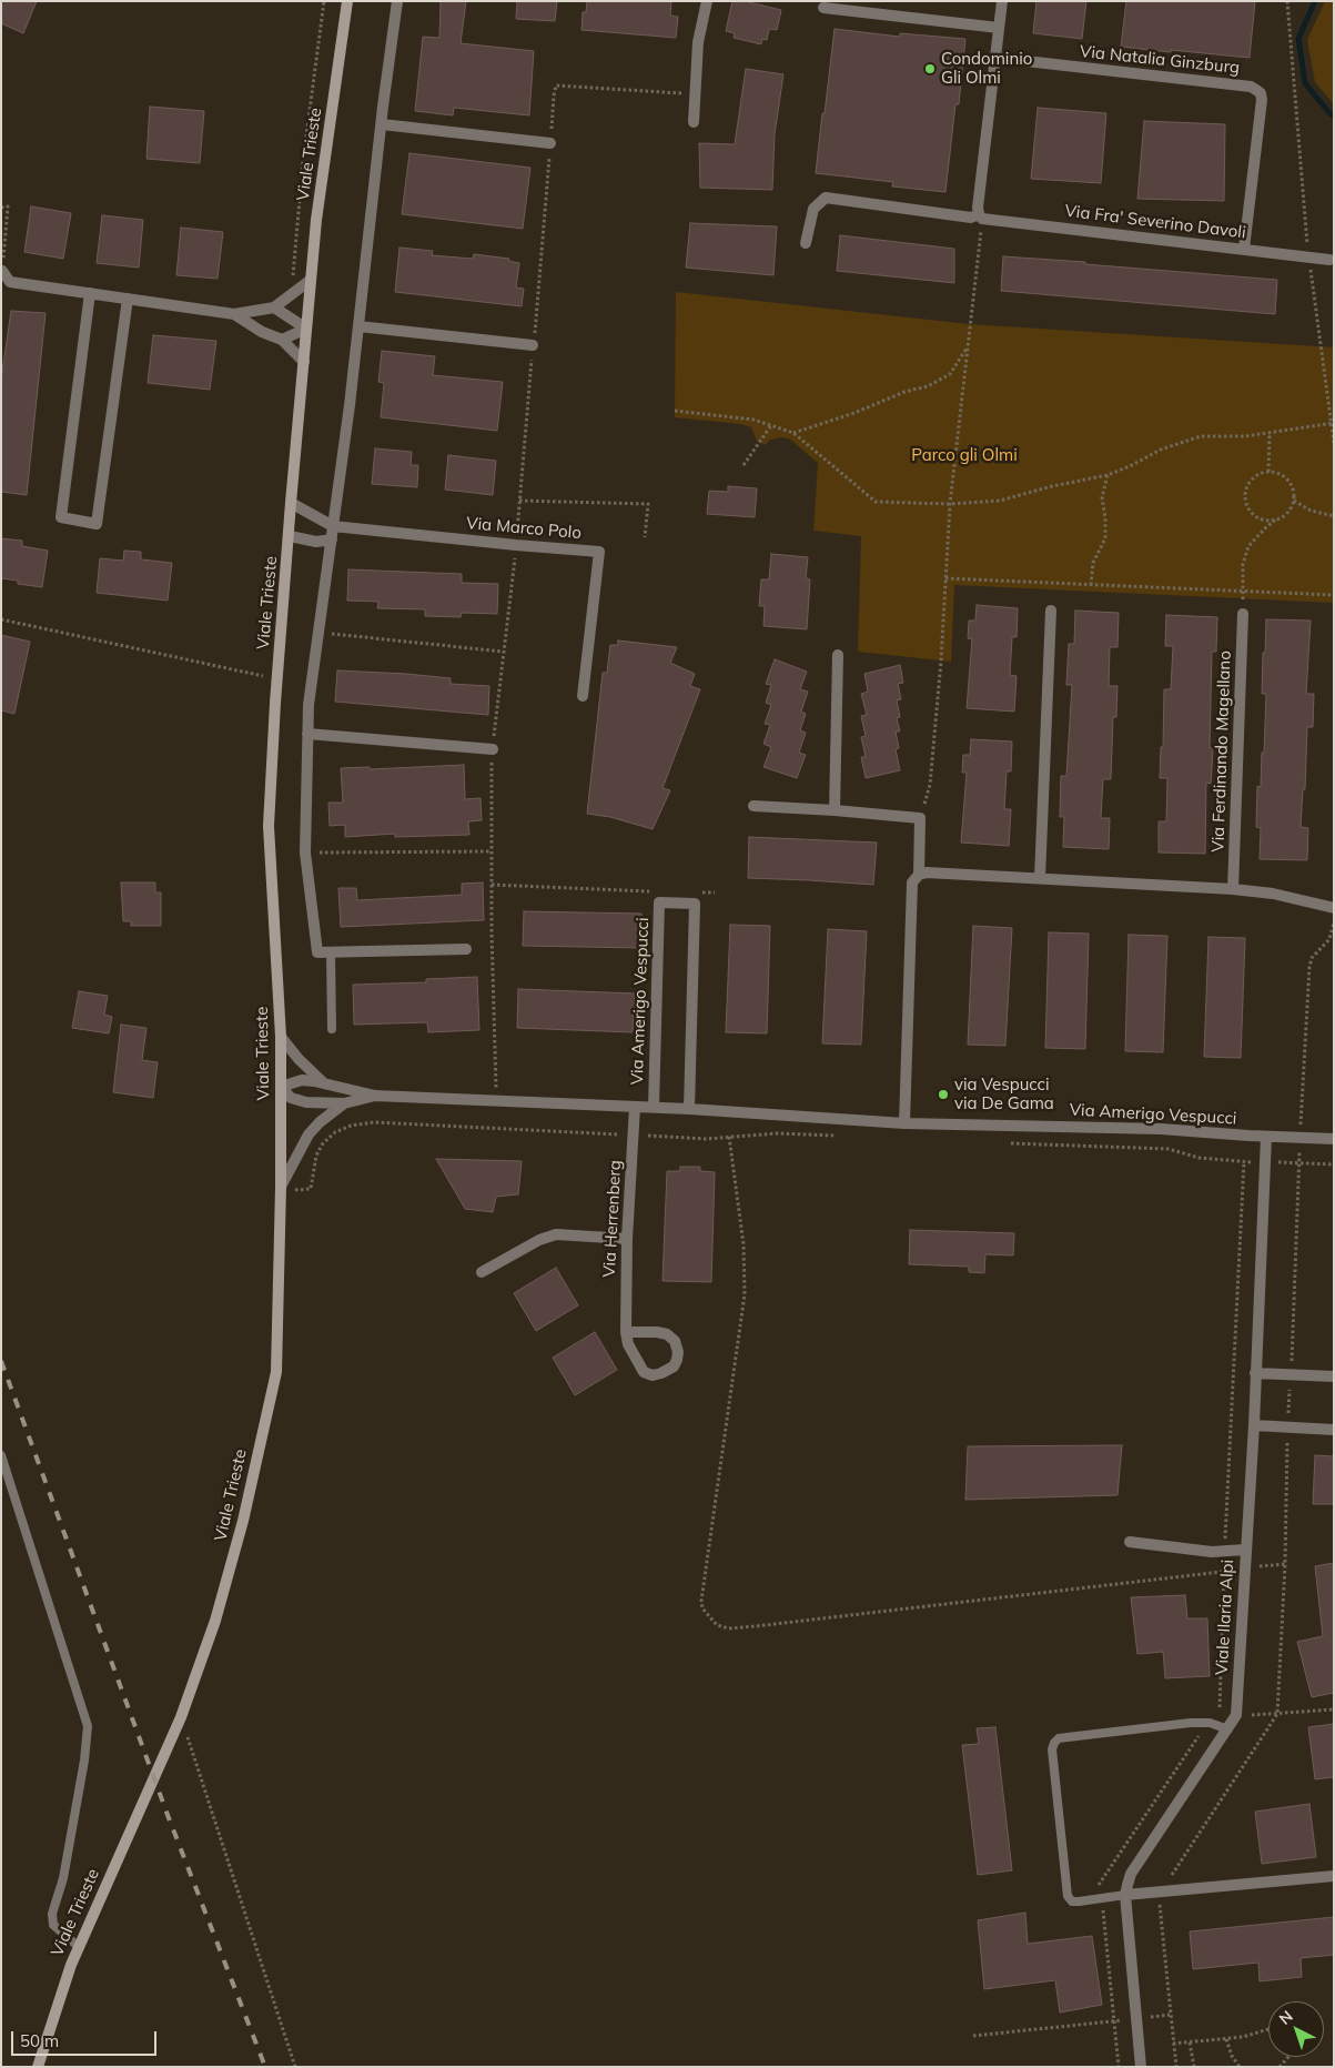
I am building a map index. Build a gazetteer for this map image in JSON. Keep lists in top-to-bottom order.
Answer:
{
  "streets": {
    "main road": ["Viale Trieste"],
    "street": [
      "Via Natalia Ginzburg",
      "Via Fra' Severino Davoli",
      "Via Marco Polo",
      "Via Ferdinando Magellano",
      "Via Amerigo Vespucci",
      "Via Herrenberg",
      "Viale Ilaria Alpi"
    ]
  },
  "crossings": [
    ["Via Natalia Ginzburg", "Via Fra' Severino Davoli"],
    ["Viale Trieste", "Via Marco Polo"],
    ["Viale Trieste", "Via Amerigo Vespucci"],
    ["Via Amerigo Vespucci", "Via Herrenberg"],
    ["Via Amerigo Vespucci", "Viale Ilaria Alpi"]
  ],
  "parks": ["Parco gli Olmi"],
  "places": ["Condominio Gli Olmi", "via Vespucci via De Gama"],
  "scale_bar": "50 m",
  "north": "top left"
}
